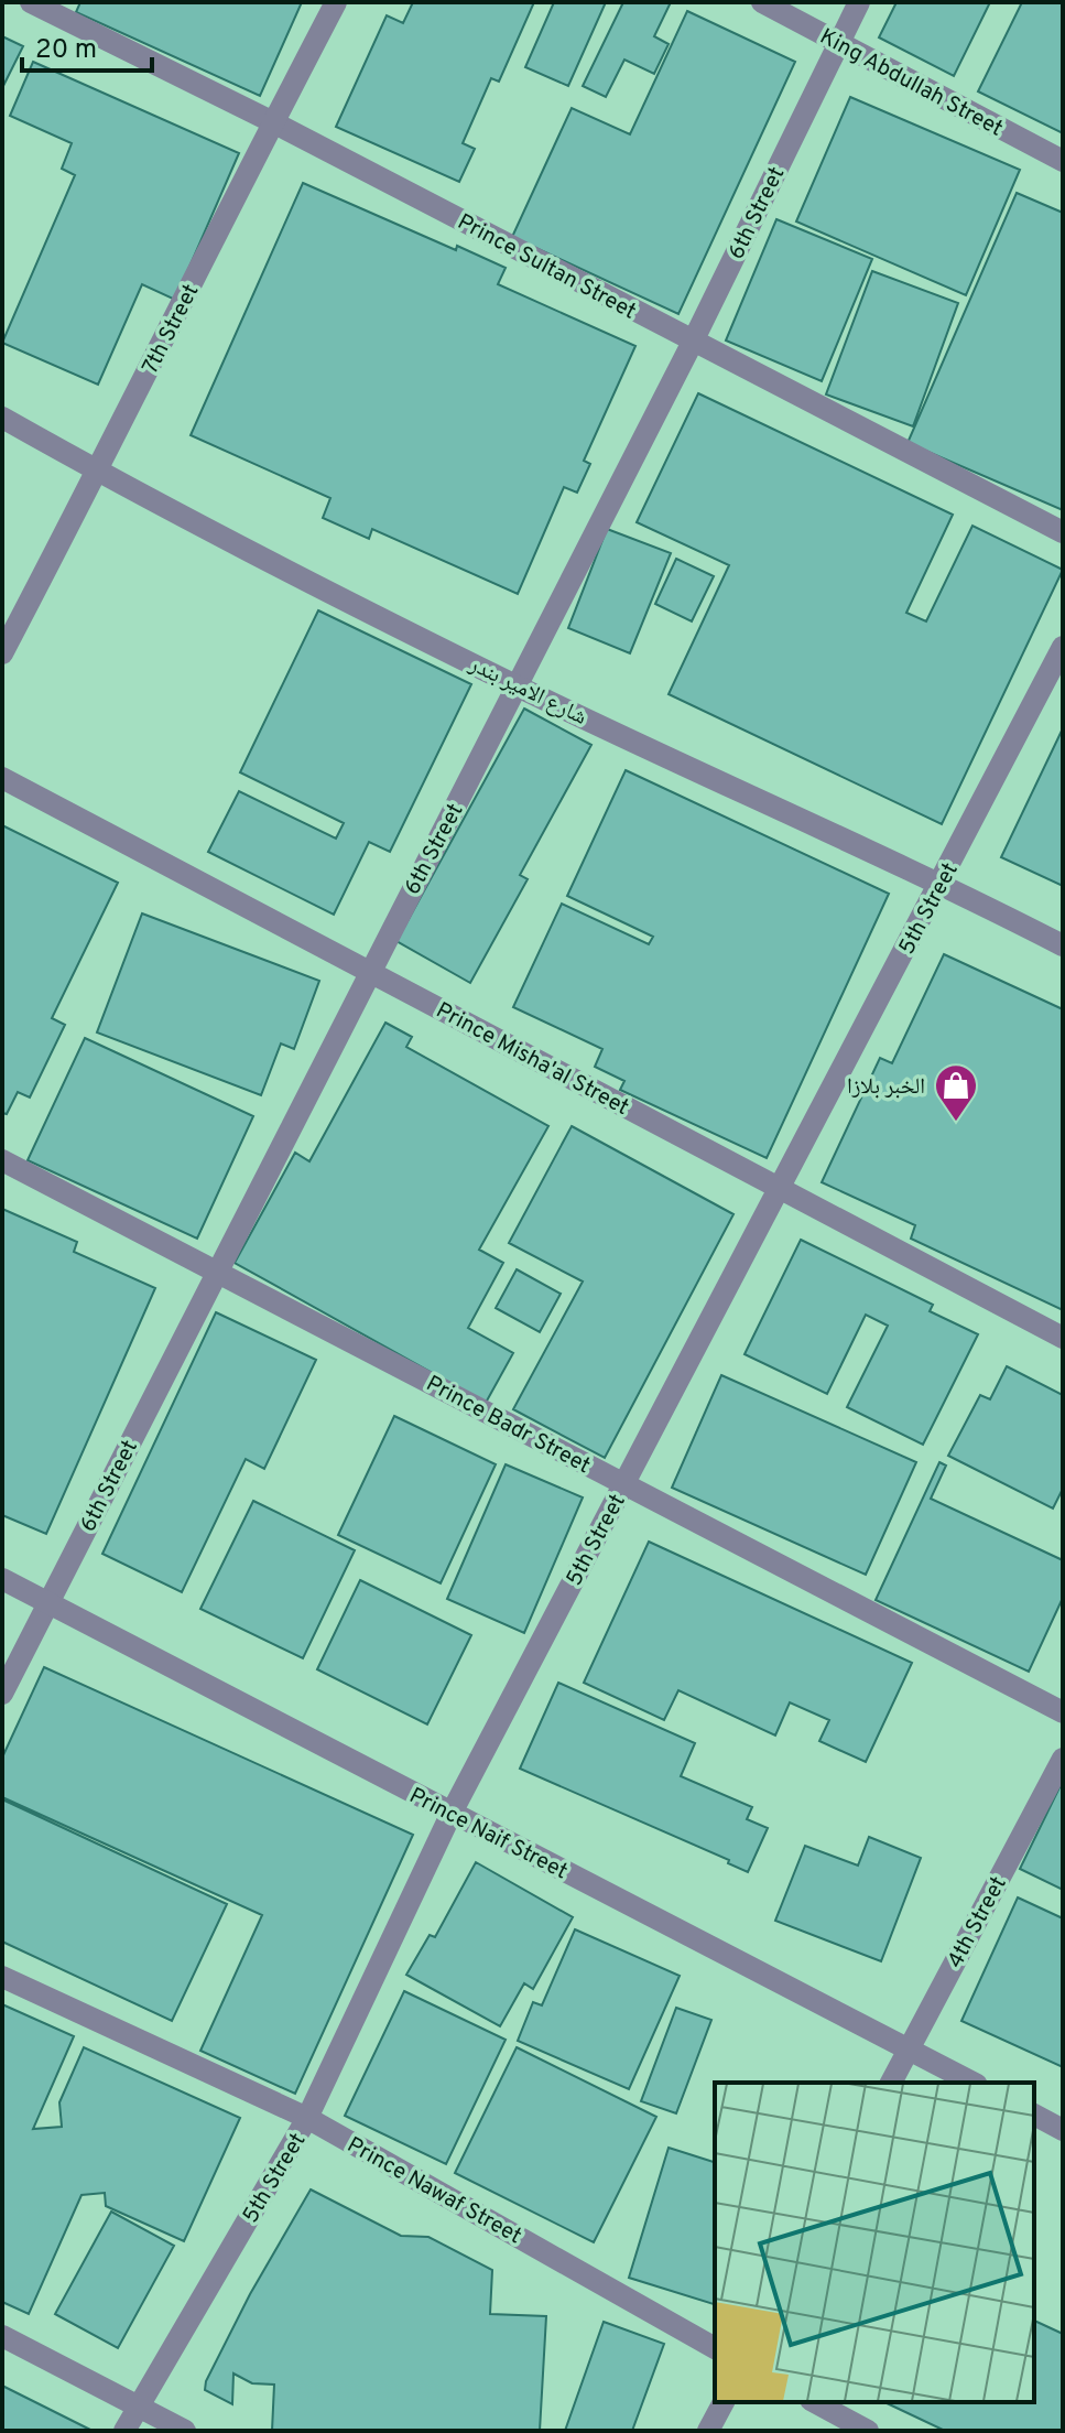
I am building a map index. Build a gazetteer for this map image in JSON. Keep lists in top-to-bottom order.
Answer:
{
  "streets": {
    "street": [
      "King Abdullah Street",
      "6th Street",
      "Prince Sultan Street",
      "7th Street",
      "شارع الامير بندر",
      "5th Street",
      "Prince Misha'al Street",
      "Prince Badr Street",
      "Prince Naif Street",
      "4th Street",
      "Prince Nawaf Street"
    ]
  },
  "crossings": [
    ["King Abdullah Street", "6th Street"],
    ["6th Street", "Prince Sultan Street"],
    ["6th Street", "شارع الامير بندر"],
    ["6th Street", "Prince Misha'al Street"],
    ["6th Street", "Prince Badr Street"],
    ["6th Street", "Prince Naif Street"],
    ["Prince Sultan Street", "7th Street"],
    ["7th Street", "شارع الامير بندر"],
    ["شارع الامير بندر", "5th Street"],
    ["5th Street", "Prince Misha'al Street"],
    ["5th Street", "Prince Badr Street"],
    ["5th Street", "Prince Naif Street"],
    ["5th Street", "Prince Nawaf Street"],
    ["Prince Naif Street", "4th Street"]
  ],
  "places": {
    "shop": ["الخبر بلازا"]
  },
  "scale_bar": "20 m"
}
